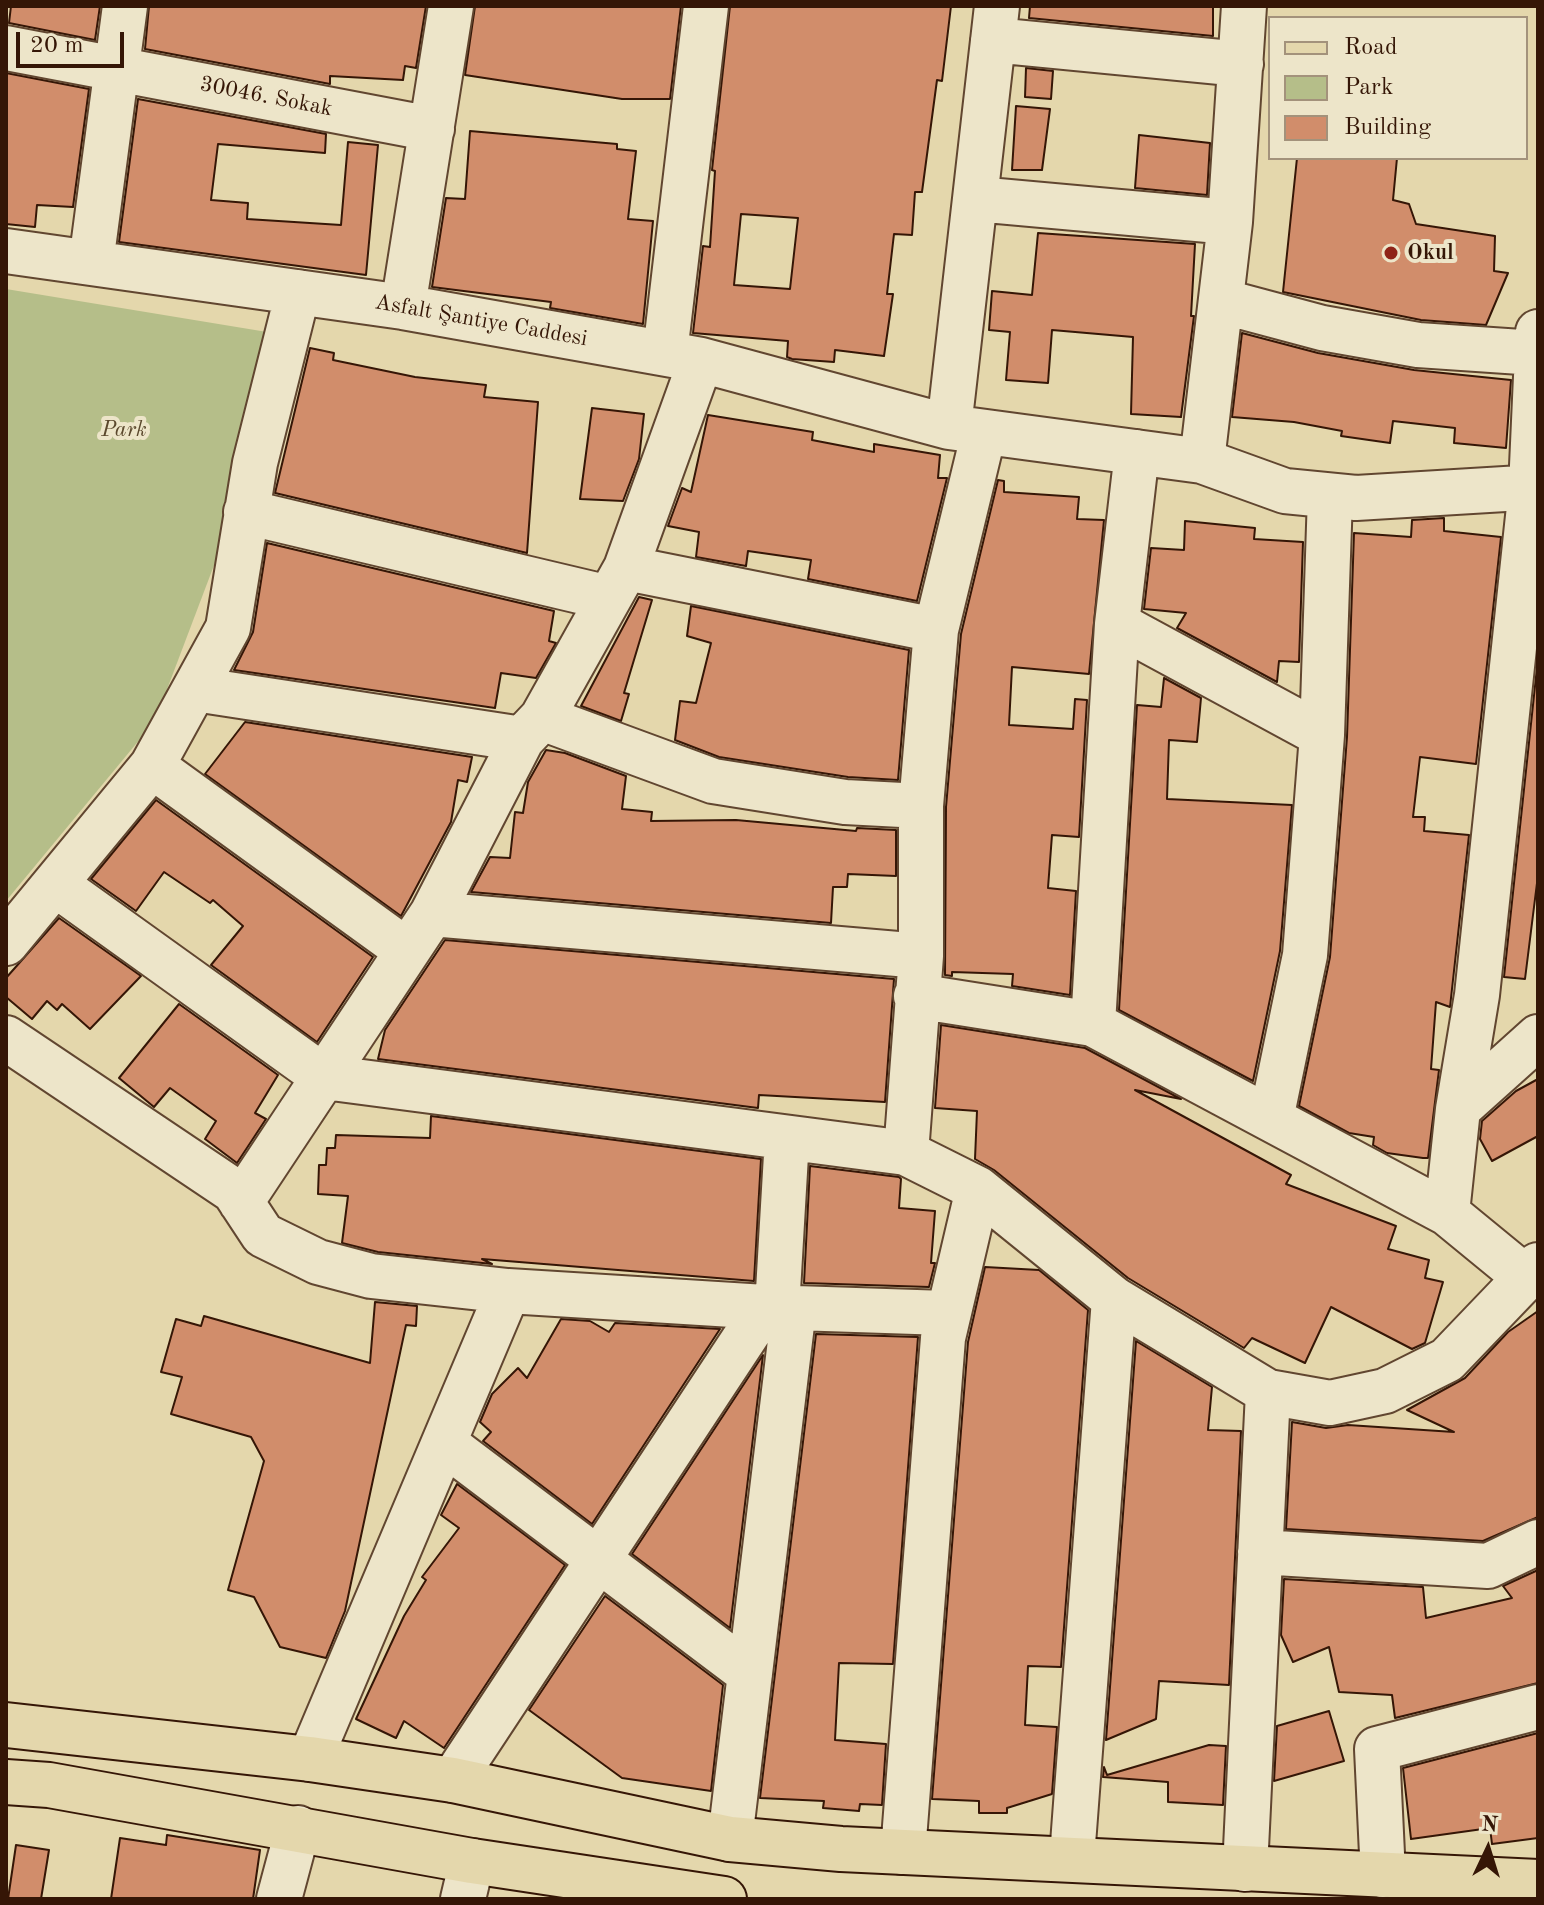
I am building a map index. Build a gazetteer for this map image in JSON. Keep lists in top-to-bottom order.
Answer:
{
  "streets": {
    "street": ["30046. Sokak", "Asfalt Şantiye Caddesi"]
  },
  "parks": ["Park"],
  "places": ["Okul"],
  "legend": ["Road", "Park", "Building"],
  "scale_bar": "20 m",
  "north": "top"
}
